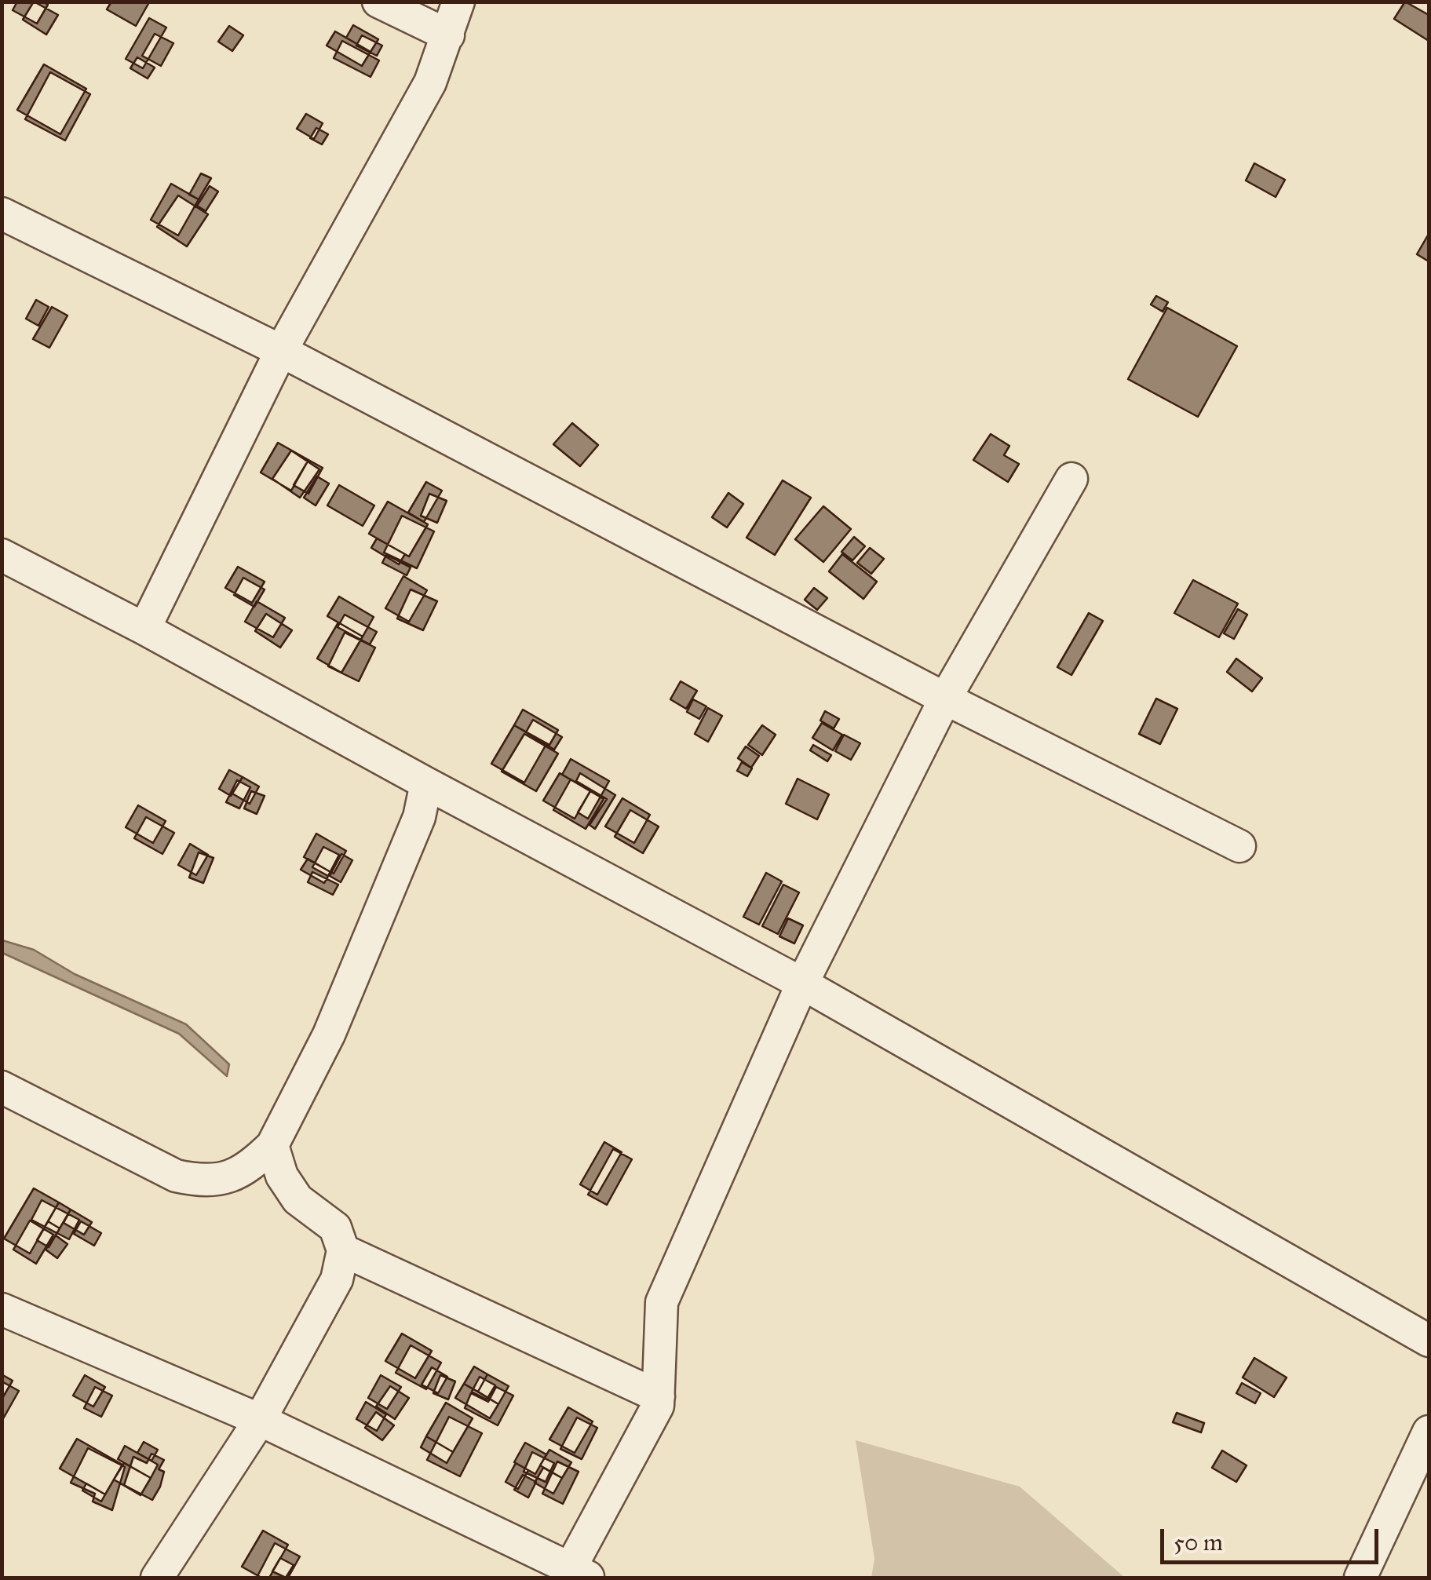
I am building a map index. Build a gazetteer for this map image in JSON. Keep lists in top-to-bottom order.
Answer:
{
  "scale_bar": "50 m"
}
